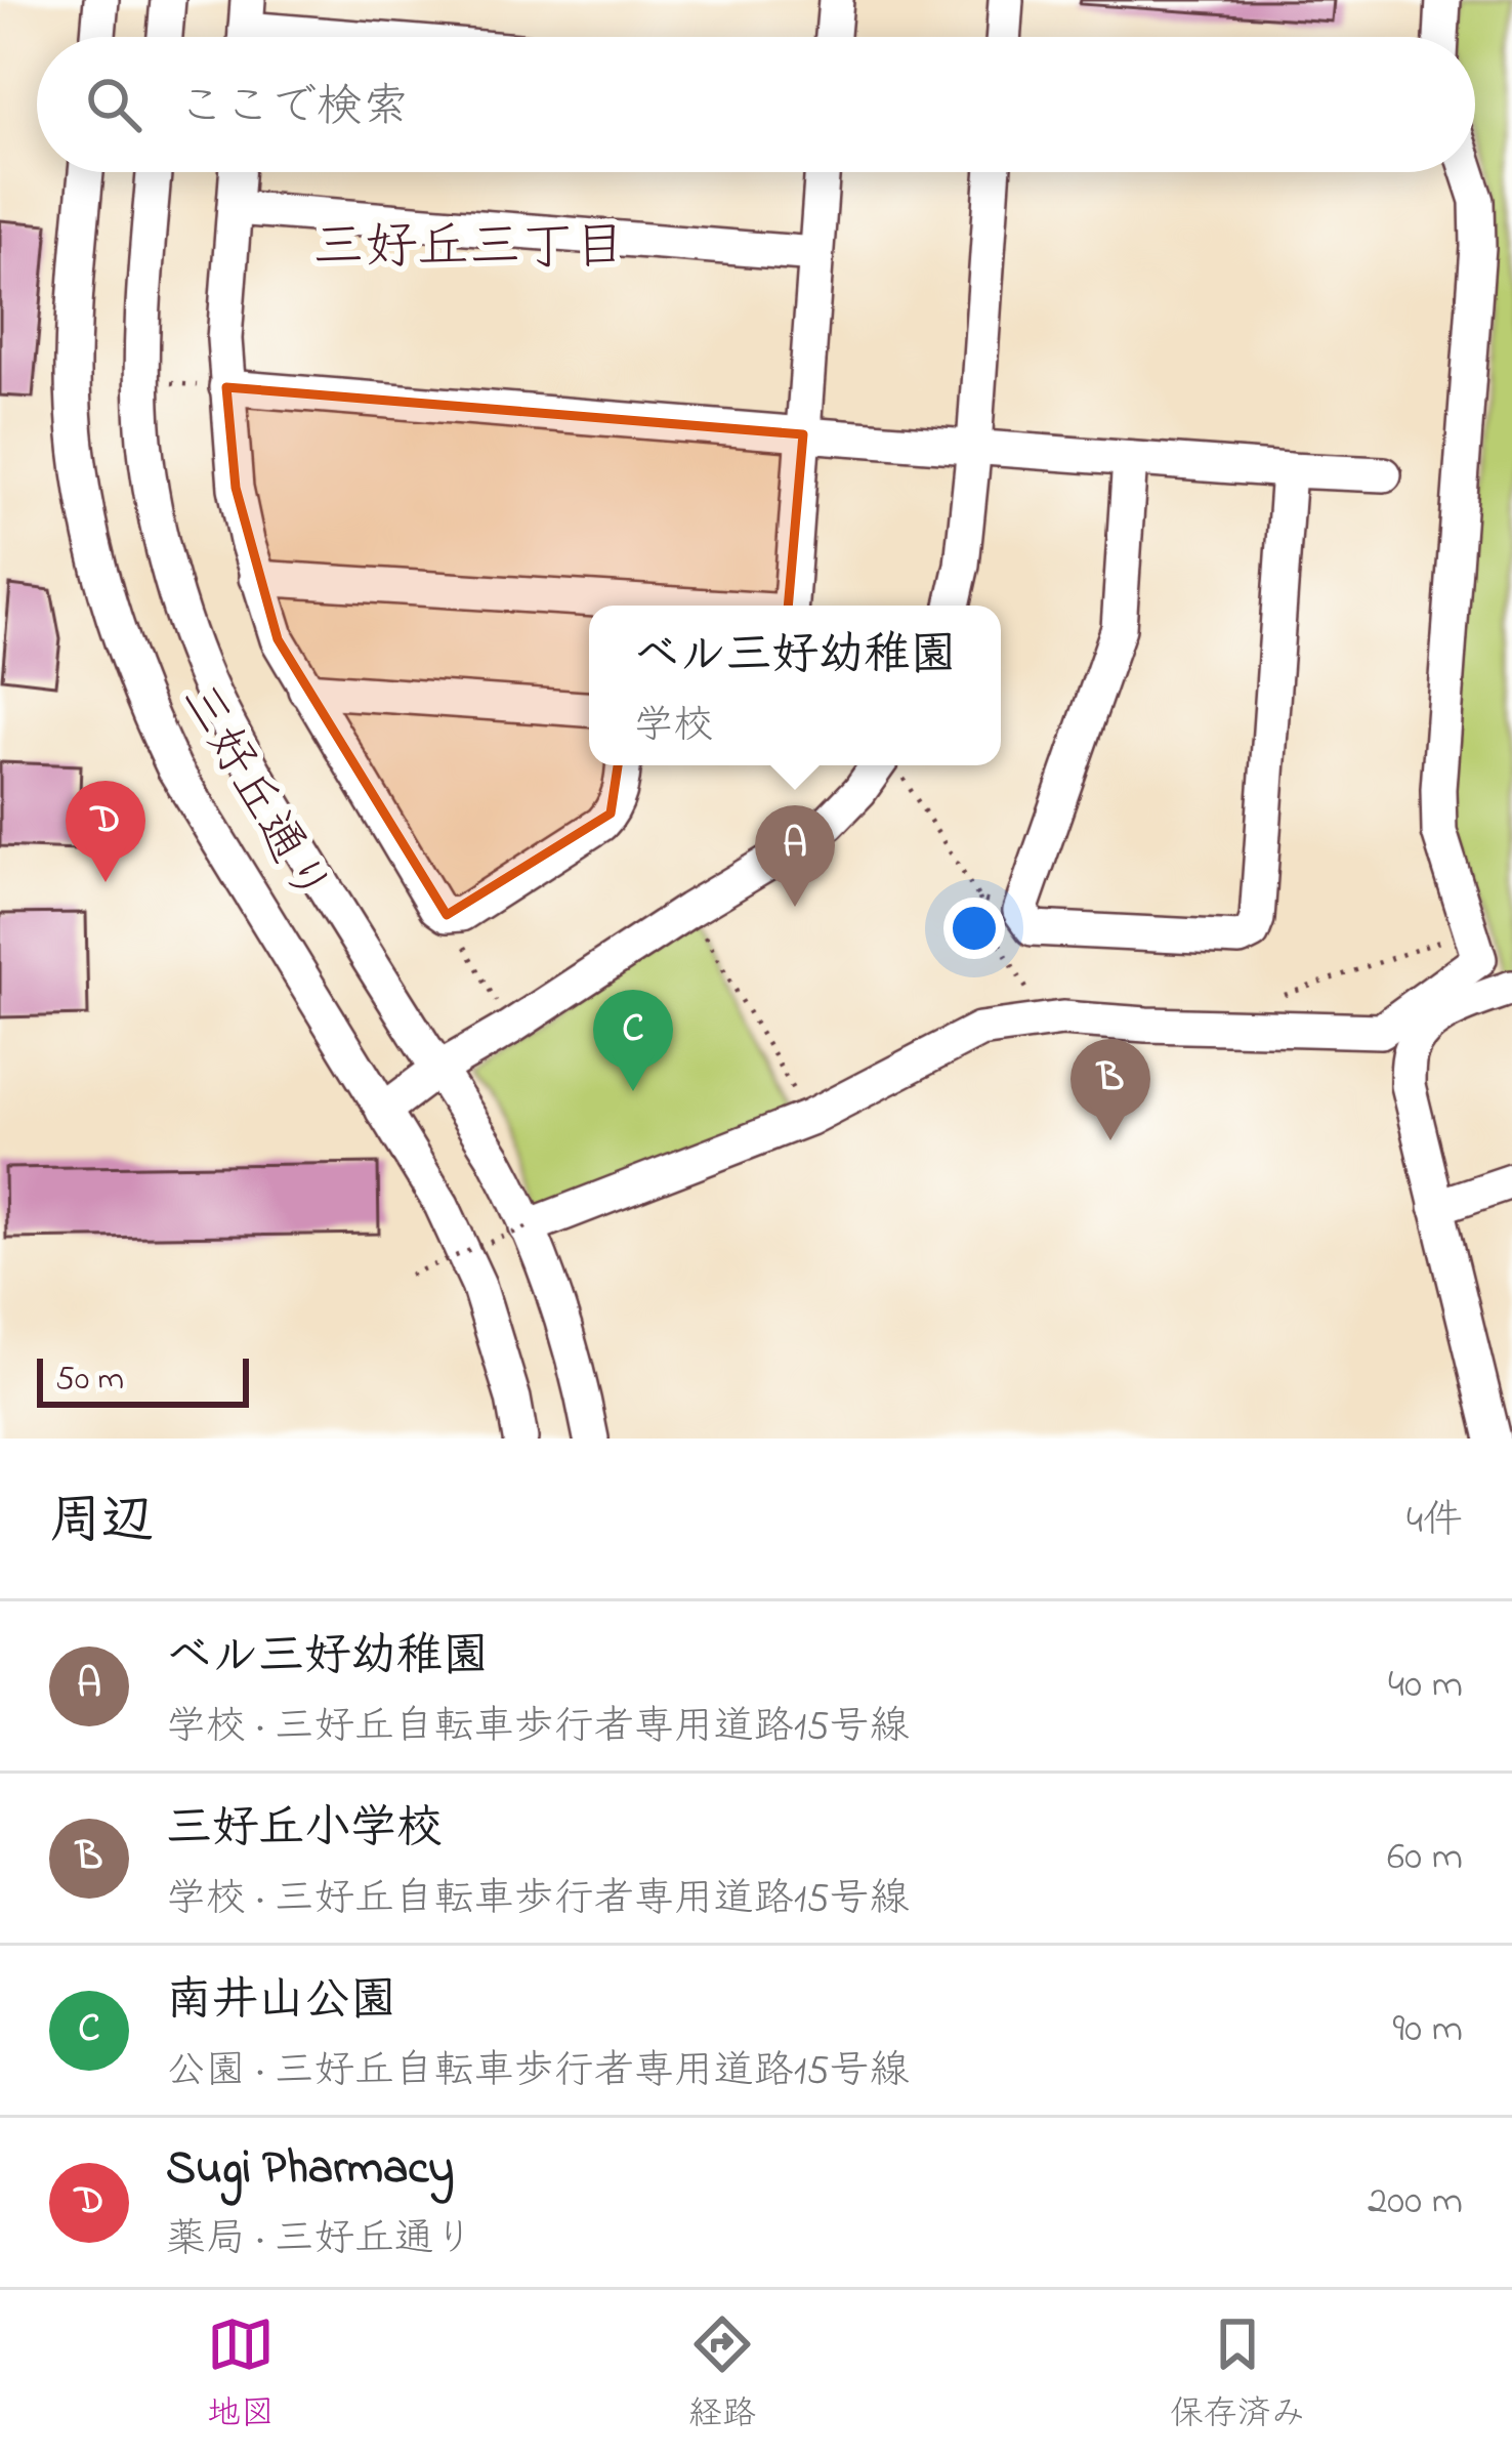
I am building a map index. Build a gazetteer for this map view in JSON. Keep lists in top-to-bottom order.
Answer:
{
  "streets": {
    "street": ["三好丘通り"]
  },
  "districts": ["三好丘三丁目"],
  "scale_bar": "50 m",
  "page": {
    "search": "ここで検索",
    "popup": ["ベル三好幼稚園", "学校"],
    "pins": [
      "D",
      "A",
      "C",
      "B"
    ],
    "scale": "50 m",
    "heading": ["周辺", "4件"],
    "list": [
      {
        "mark": "A",
        "name": "ベル三好幼稚園",
        "note": "学校 · 三好丘自転車歩行者専用道路15号線",
        "value": "40 m"
      },
      {
        "mark": "B",
        "name": "三好丘小学校",
        "note": "学校 · 三好丘自転車歩行者専用道路15号線",
        "value": "60 m"
      },
      {
        "mark": "C",
        "name": "南井山公園",
        "note": "公園 · 三好丘自転車歩行者専用道路15号線",
        "value": "90 m"
      },
      {
        "mark": "D",
        "name": "Sugi Pharmacy",
        "note": "薬局 · 三好丘通り",
        "value": "200 m"
      }
    ],
    "nav": ["地図", "経路", "保存済み"]
  }
}
